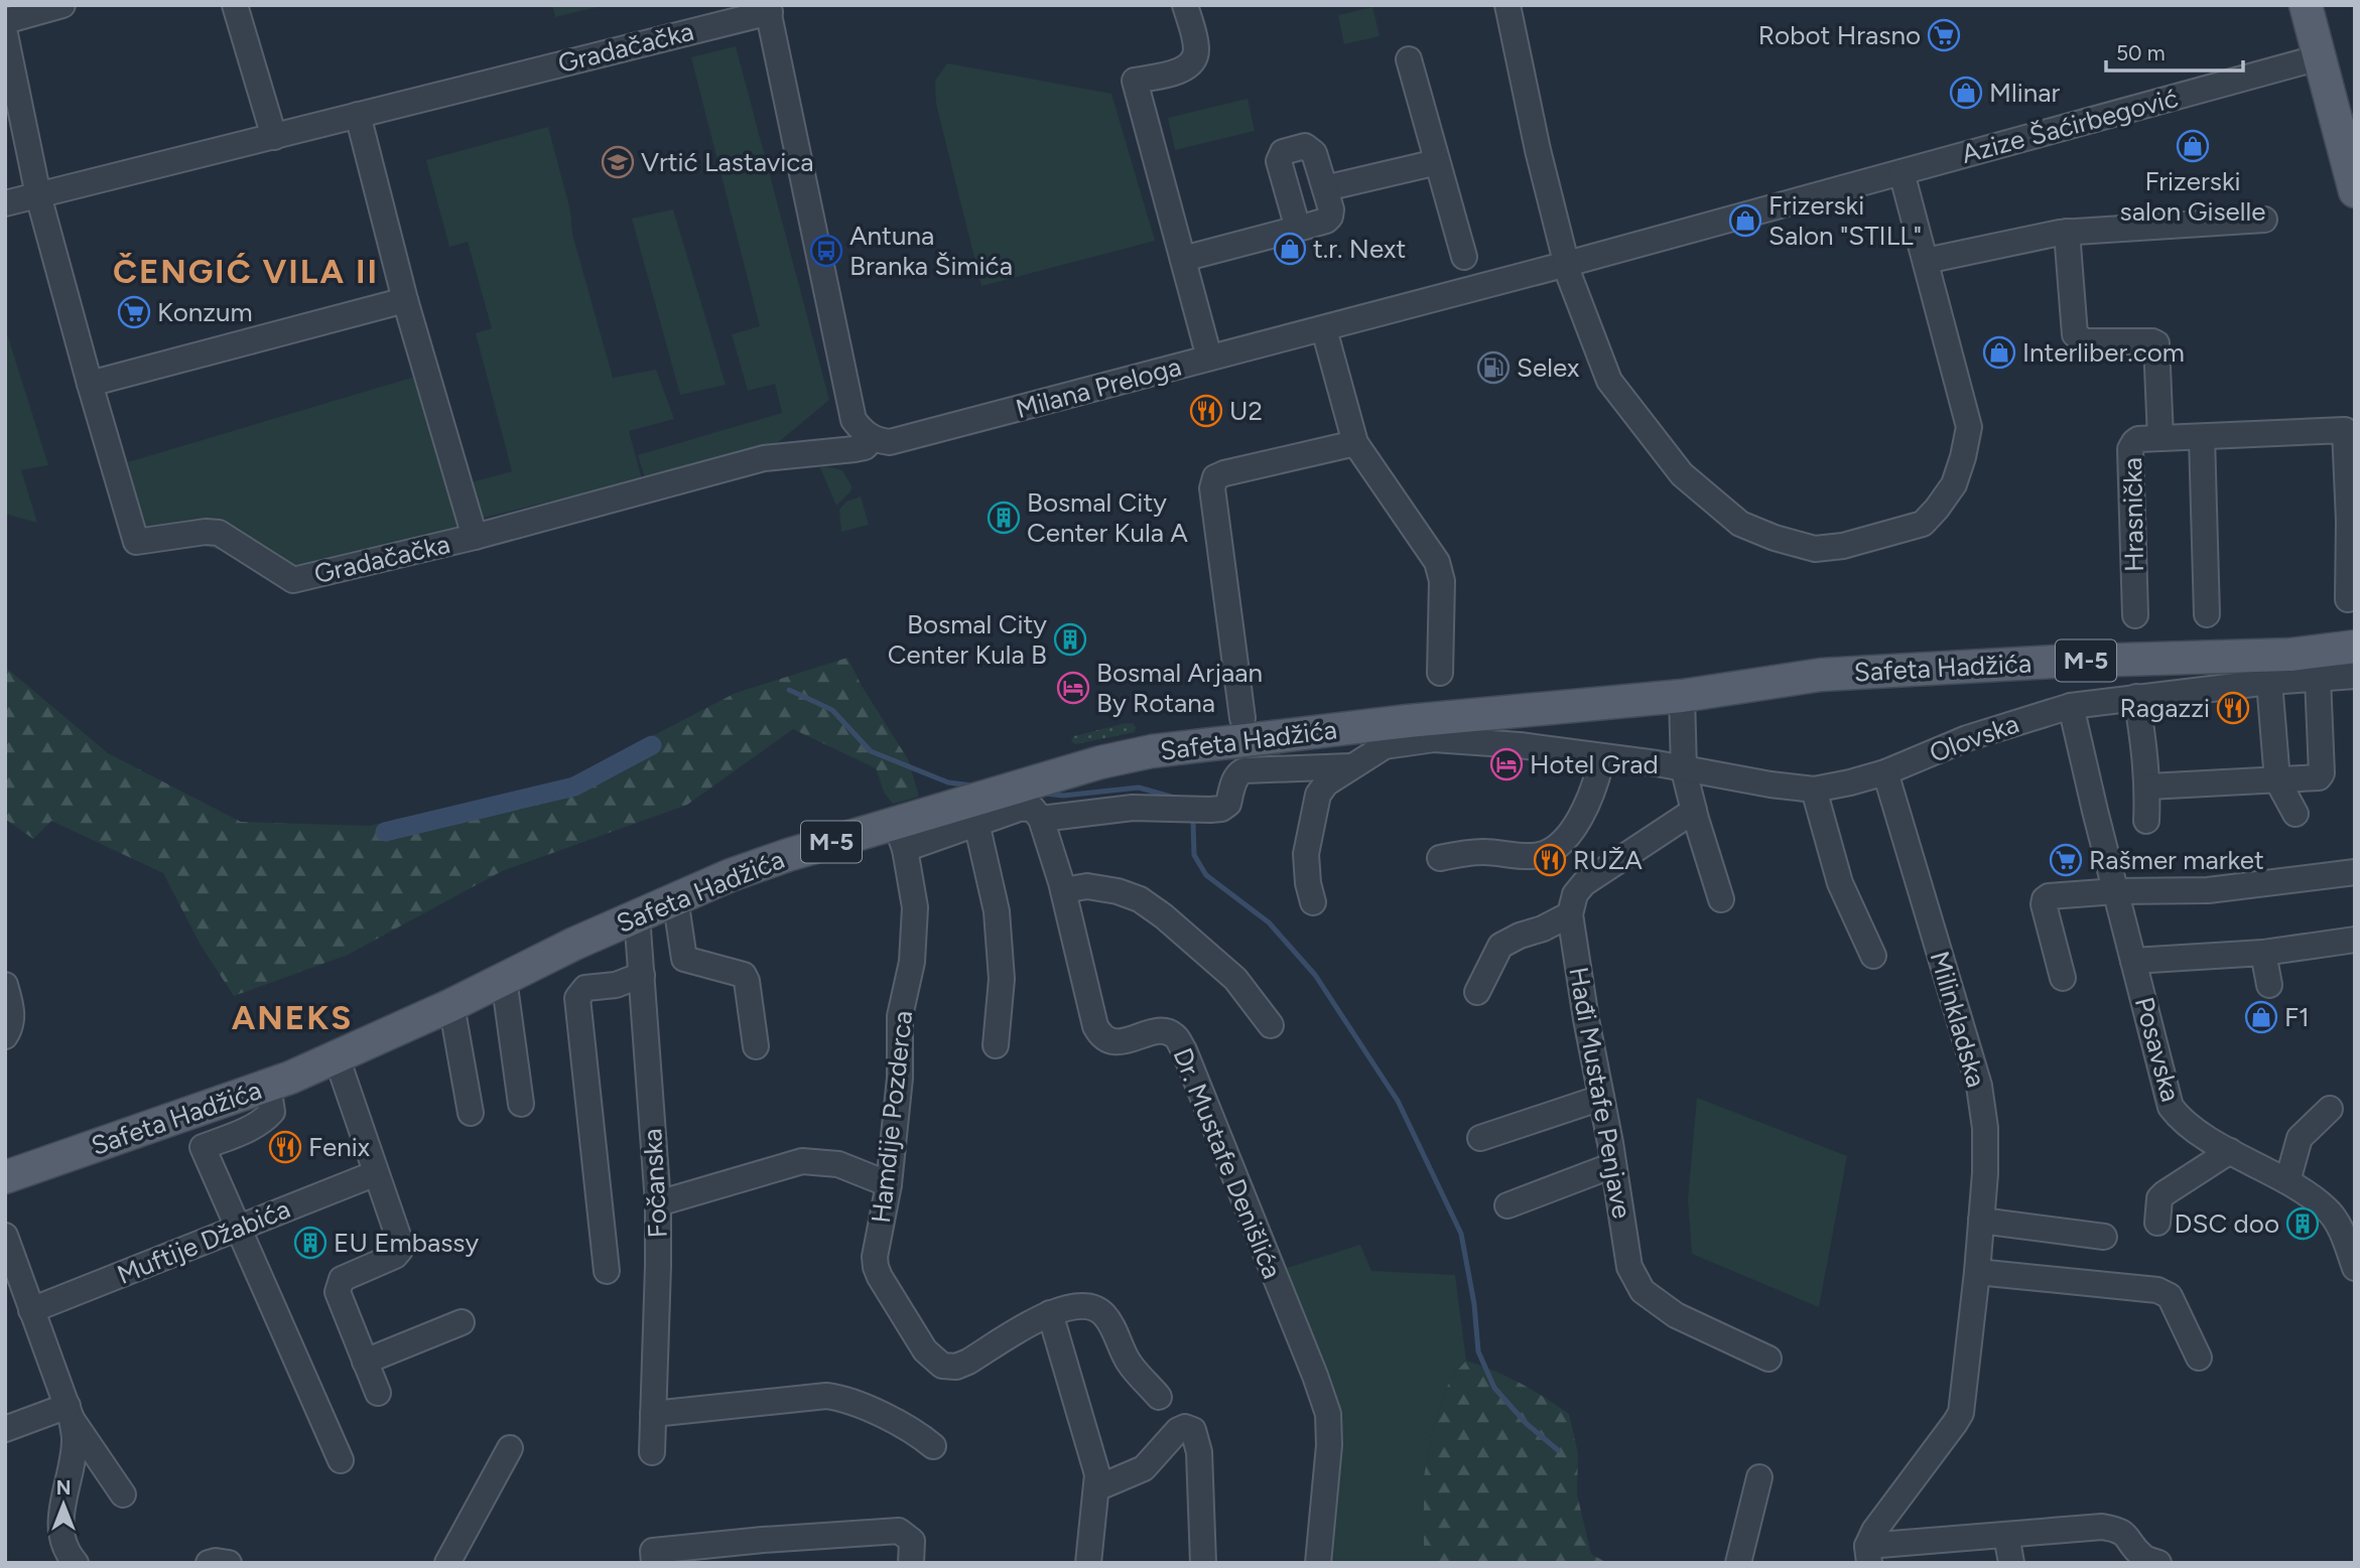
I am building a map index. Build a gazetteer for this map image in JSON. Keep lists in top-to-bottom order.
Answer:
{
  "streets": {
    "main road": ["M-5", "Safeta Hadžića"],
    "street": [
      "Gradačačka",
      "Azize Šaćirbegović",
      "Milana Preloga",
      "Hrasnička",
      "Olovska",
      "Milinkladska",
      "Posavska",
      "Hađi Mustafe Penjave",
      "Hamdije Pozderca",
      "Dr. Mustafe Denišlića",
      "Fočanska",
      "Muftije Džabića"
    ]
  },
  "crossings": [
    ["Gradačačka", "Milana Preloga"],
    ["Azize Šaćirbegović", "Milana Preloga"],
    ["Hrasnička", "Safeta Hadžića"],
    ["Safeta Hadžića", "Olovska"],
    ["Safeta Hadžića", "Hamdije Pozderca"],
    ["Safeta Hadžića", "Fočanska"],
    ["Olovska", "Milinkladska"],
    ["Olovska", "Posavska"]
  ],
  "districts": ["ČENGIĆ VILA II", "ANEKS"],
  "places": {
    "supermarket": ["Robot Hrasno", "Konzum", "Rašmer market"],
    "shop": [
      "Mlinar",
      "Frizerski salon Giselle",
      "Frizerski Salon \"STILL\"",
      "t.r. Next",
      "Interliber.com",
      "F1"
    ],
    "school or university": ["Vrtić Lastavica"],
    "bus stop": ["Antuna Branka Šimića"],
    "fuel station": ["Selex"],
    "restaurant": [
      "U2",
      "Ragazzi",
      "RUŽA",
      "Fenix"
    ],
    "building": [
      "Bosmal City Center Kula A",
      "Bosmal City Center Kula B",
      "DSC doo",
      "EU Embassy"
    ],
    "hotel": ["Bosmal Arjaan By Rotana", "Hotel Grad"]
  },
  "scale_bar": "50 m",
  "north": "top"
}
